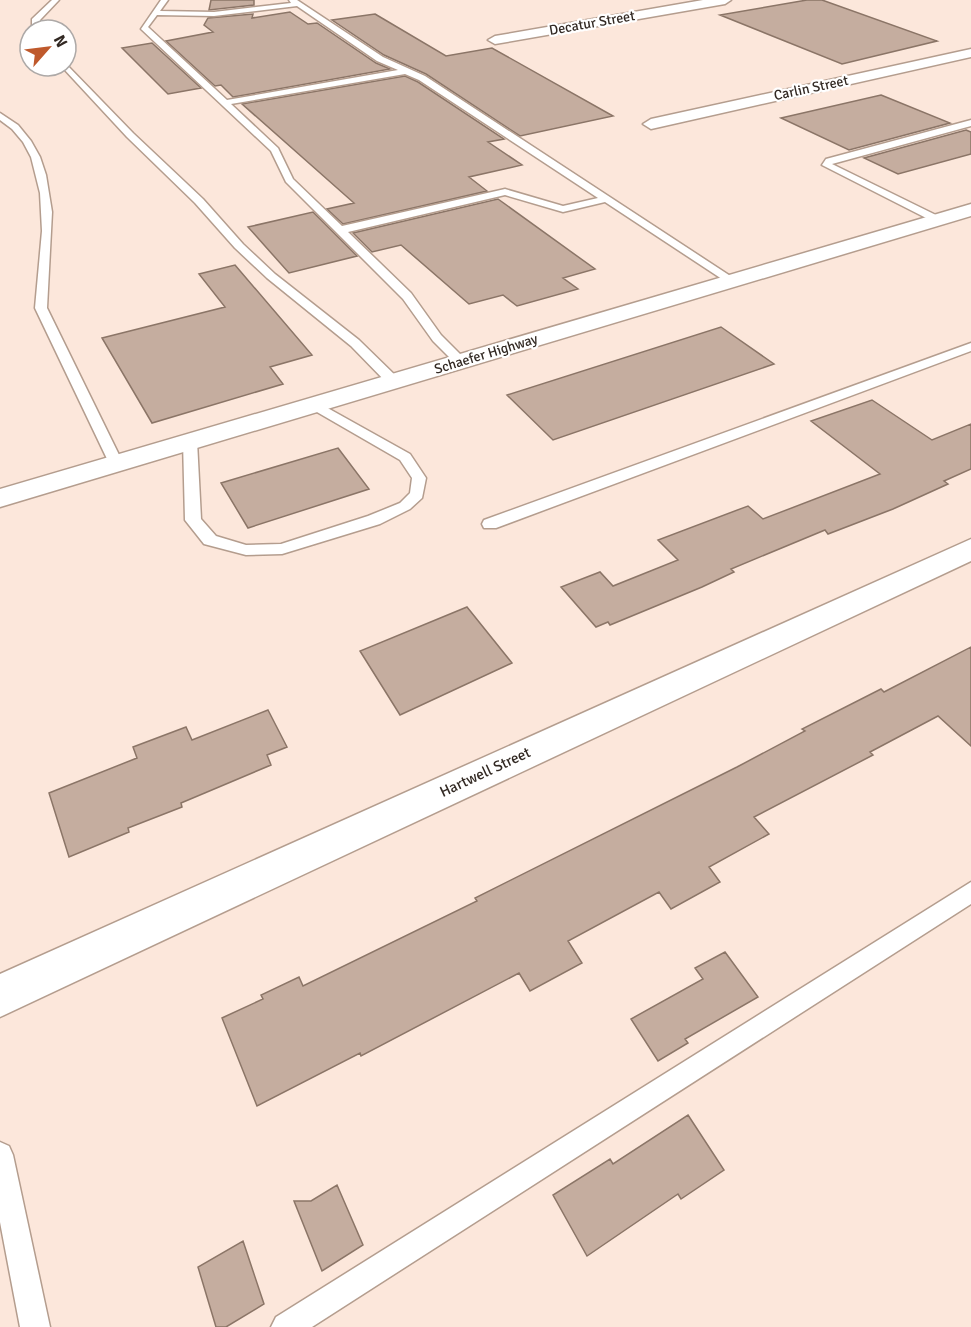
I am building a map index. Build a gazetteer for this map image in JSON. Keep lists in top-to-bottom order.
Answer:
{
  "streets": {
    "street": [
      "Decatur Street",
      "Carlin Street",
      "Schaefer Highway",
      "Hartwell Street"
    ]
  },
  "north": "top right"
}
